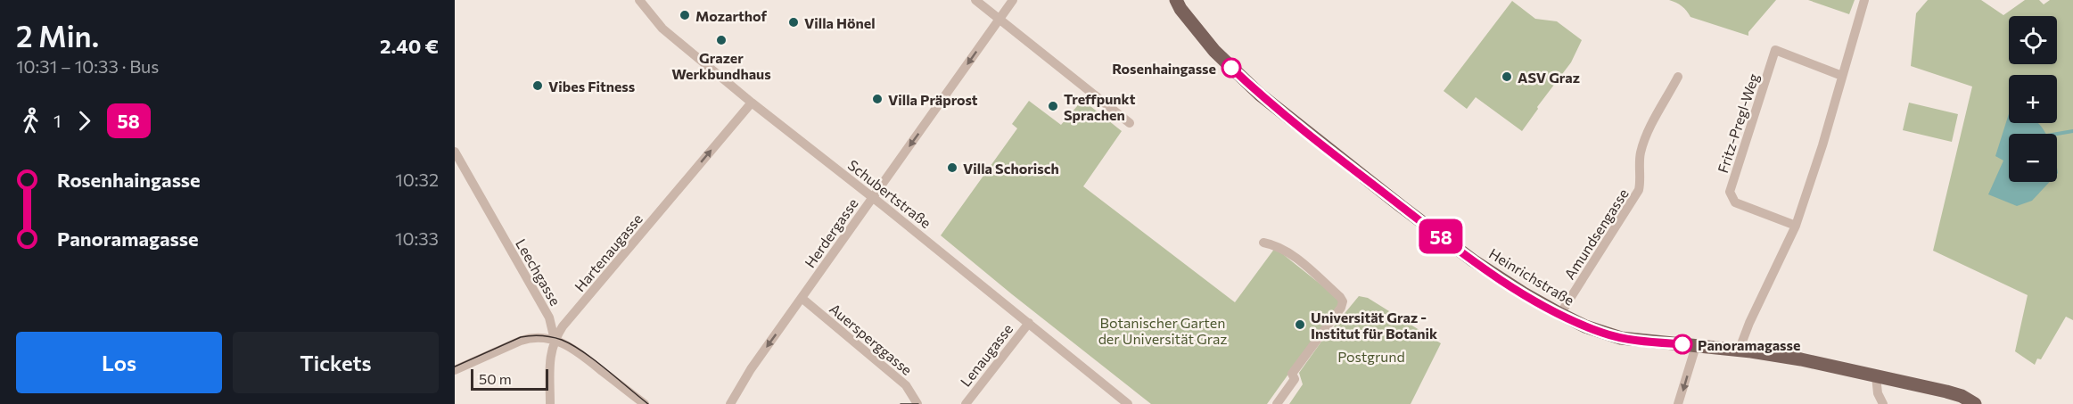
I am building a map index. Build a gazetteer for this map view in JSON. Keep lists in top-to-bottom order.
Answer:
{
  "streets": {
    "main road": ["Heinrichstraße"],
    "street": [
      "Fritz-Pregl-Weg",
      "Schubertstraße",
      "Herdergasse",
      "Amundsengasse",
      "Hartenaugasse",
      "Leechgasse",
      "Auersperggasse",
      "Lenaugasse"
    ]
  },
  "crossings": [
    ["Schubertstraße", "Herdergasse"],
    ["Schubertstraße", "Hartenaugasse"],
    ["Schubertstraße", "Lenaugasse"],
    ["Herdergasse", "Auersperggasse"],
    ["Amundsengasse", "Heinrichstraße"],
    ["Hartenaugasse", "Leechgasse"]
  ],
  "one_way": ["Herdergasse", "Hartenaugasse"],
  "parks": ["Botanischer Garten der Universität Graz", "Postgrund"],
  "places": [
    "Mozarthof",
    "Villa Hönel",
    "Grazer Werkbundhaus",
    "Rosenhaingasse",
    "ASV Graz",
    "Vibes Fitness",
    "Villa Präprost",
    "Treffpunkt Sprachen",
    "Villa Schorisch",
    "Universität Graz - Institut für Botanik",
    "Panoramagasse"
  ],
  "lines": ["bus line 58"],
  "scale_bar": "50 m",
  "page": {
    "heading": ["2 Min.", "10:31 – 10:33 · Bus", "2.40 €"],
    "on_map": "58",
    "map_buttons": ["+", "−"],
    "legs": ["1", "58"],
    "list": [
      {
        "name": "Rosenhaingasse",
        "value": "10:32"
      },
      {
        "name": "Panoramagasse",
        "value": "10:33"
      }
    ],
    "buttons": ["Los", "Tickets"],
    "scale": "50 m"
  }
}
